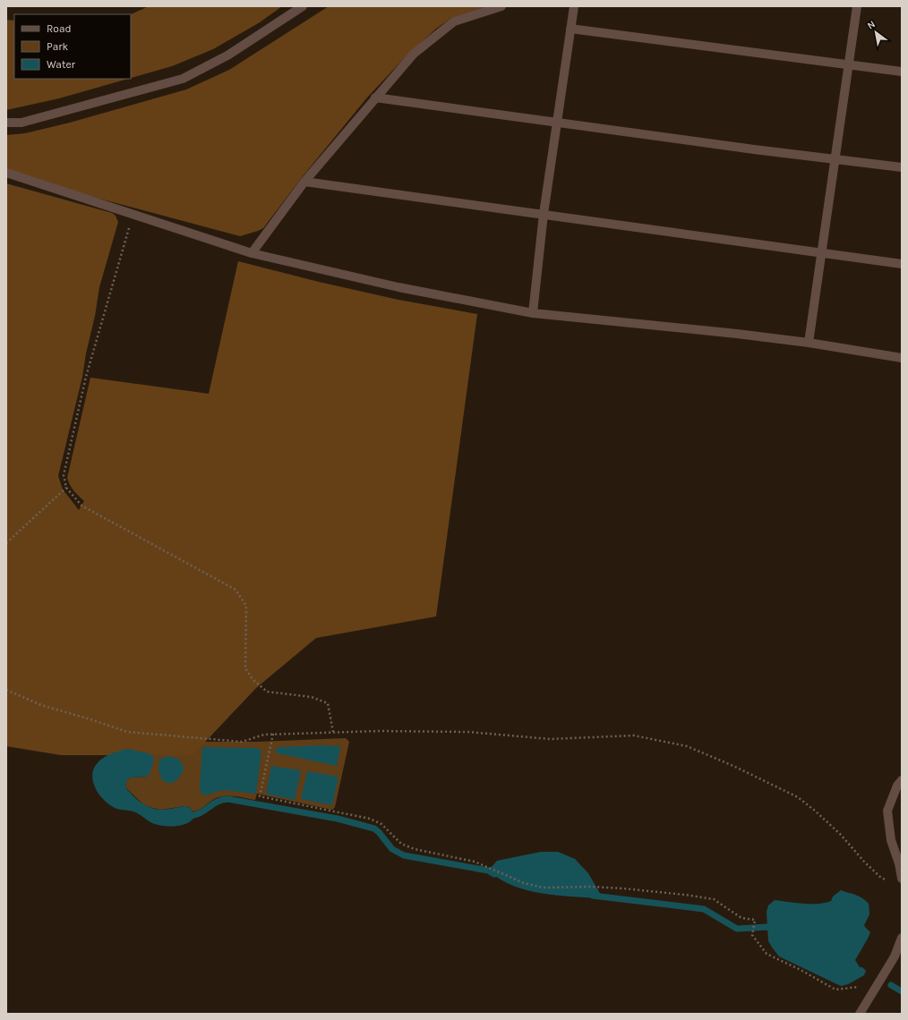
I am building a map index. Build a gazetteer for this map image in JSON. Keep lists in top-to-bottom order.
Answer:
{
  "legend": ["Road", "Park", "Water"],
  "north": "top left"
}
